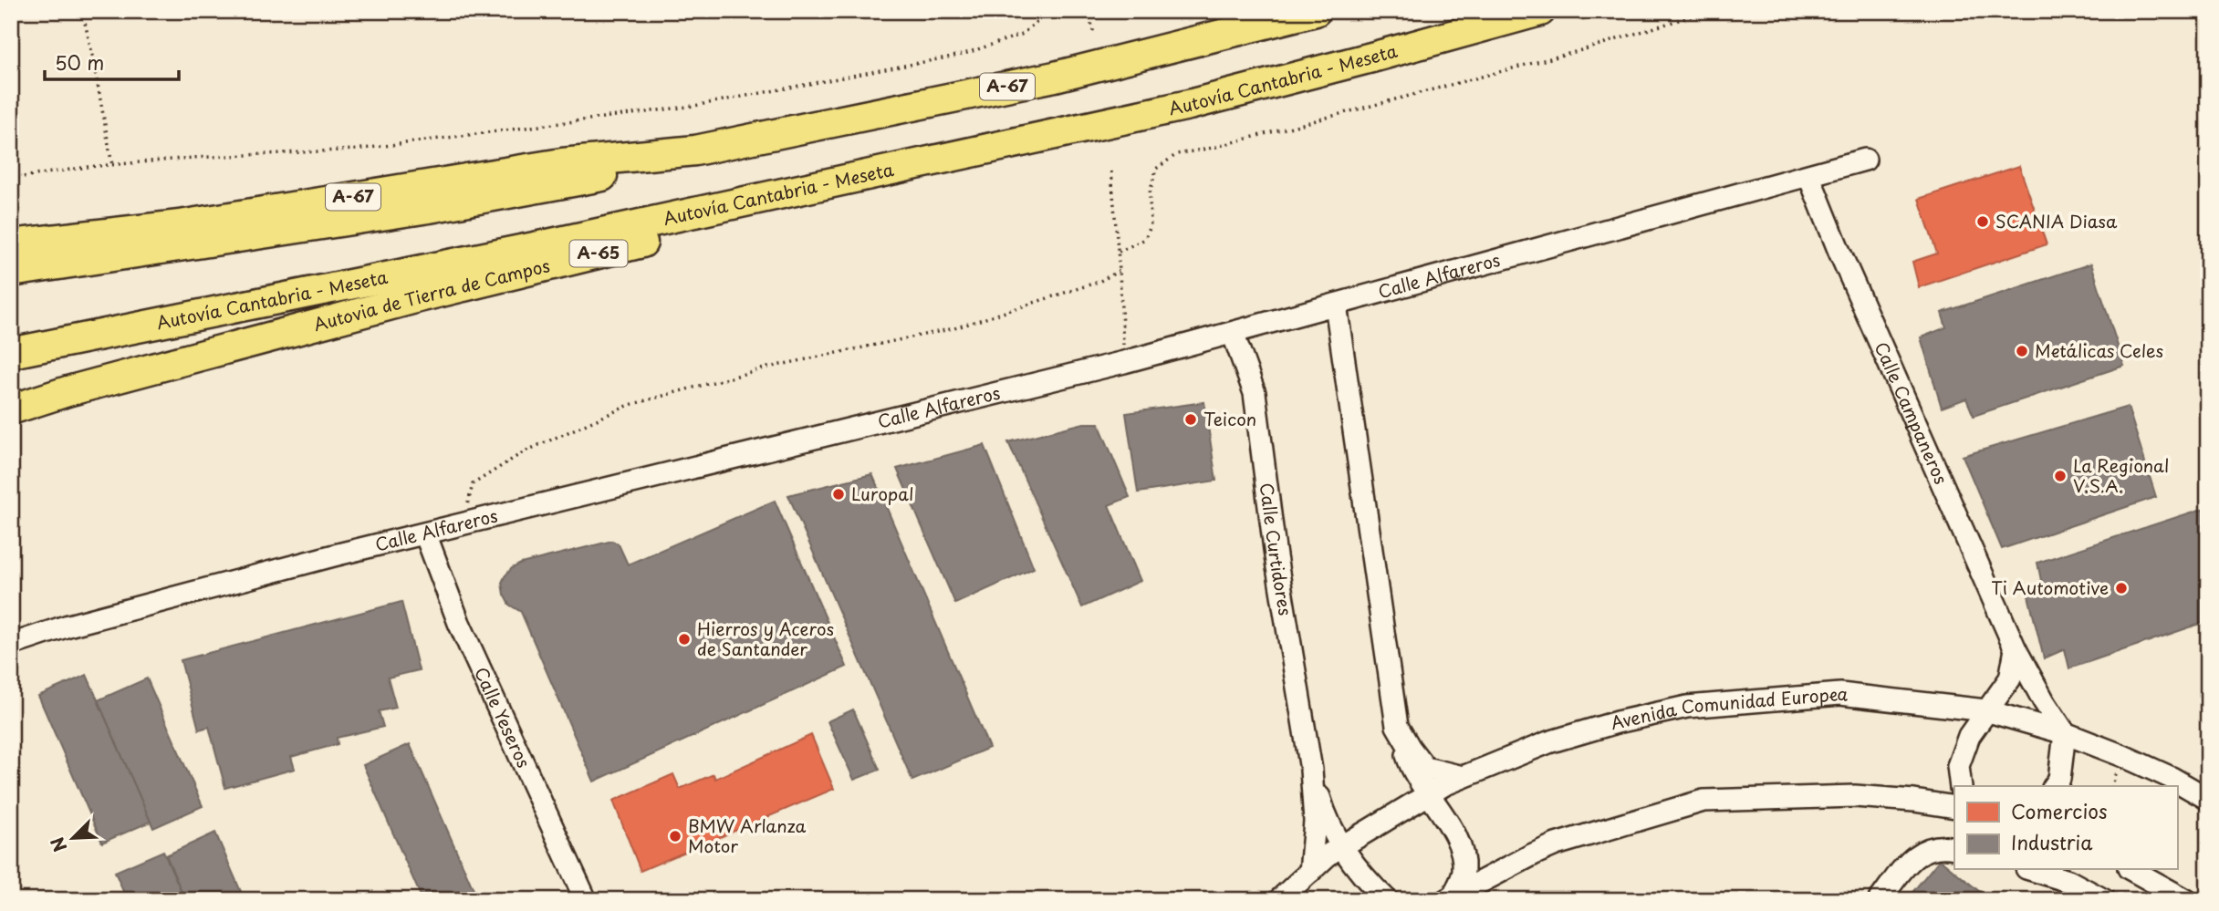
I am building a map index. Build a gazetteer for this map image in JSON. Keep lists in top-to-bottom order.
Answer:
{
  "streets": {
    "highway": [
      "Autovía Cantabria - Meseta",
      "A-67",
      "A-65",
      "Autovia de Tierra de Campos"
    ],
    "street": [
      "Calle Alfareros",
      "Calle Campaneros",
      "Calle Curtidores",
      "Avenida Comunidad Europea",
      "Calle Yeseros"
    ]
  },
  "crossings": [
    ["Autovía Cantabria - Meseta", "Autovia de Tierra de Campos"],
    ["Calle Alfareros", "Calle Campaneros"],
    ["Calle Alfareros", "Calle Curtidores"],
    ["Calle Alfareros", "Calle Yeseros"],
    ["Calle Campaneros", "Avenida Comunidad Europea"],
    ["Calle Curtidores", "Avenida Comunidad Europea"]
  ],
  "places": [
    "SCANIA Diasa",
    "Metálicas Celes",
    "Teicon",
    "La Regional V.S.A.",
    "Luropal",
    "Ti Automotive",
    "Hierros y Aceros de Santander",
    "BMW Arlanza Motor"
  ],
  "legend": ["Comercios", "Industria"],
  "scale_bar": "50 m",
  "north": "bottom left"
}
